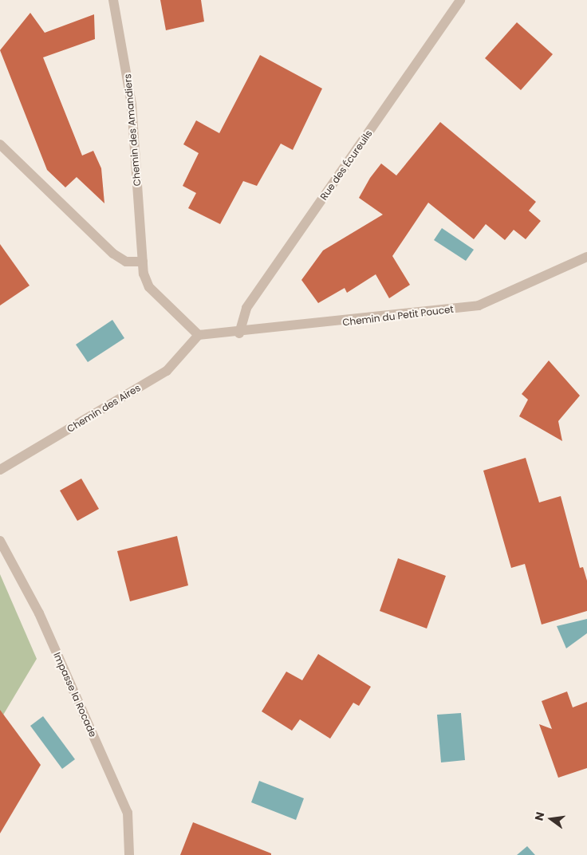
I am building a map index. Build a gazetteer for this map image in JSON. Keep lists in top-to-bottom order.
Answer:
{
  "streets": {
    "street": [
      "Chemin des Amandiers",
      "Rue des Écureuils",
      "Chemin du Petit Poucet",
      "Chemin des Aires",
      "Impasse la Rocade"
    ]
  },
  "crossings": [
    ["Chemin des Amandiers", "Chemin du Petit Poucet"],
    ["Chemin des Amandiers", "Chemin des Aires"],
    ["Rue des Écureuils", "Chemin du Petit Poucet"],
    ["Chemin du Petit Poucet", "Chemin des Aires"]
  ],
  "north": "left"
}
